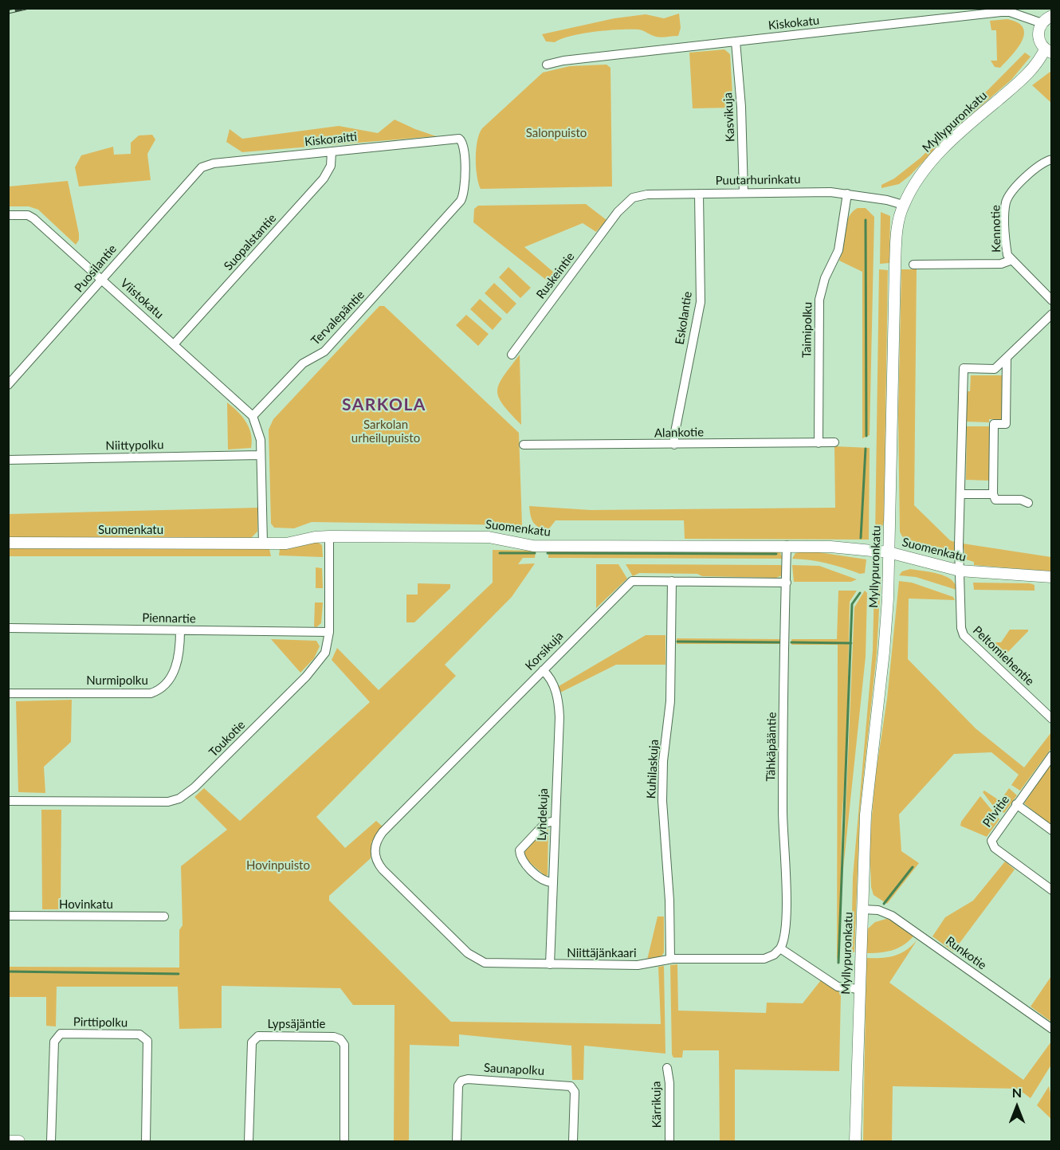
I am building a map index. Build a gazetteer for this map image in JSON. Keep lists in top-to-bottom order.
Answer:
{
  "streets": {
    "street": [
      "Kiskokatu",
      "Kasvikuja",
      "Myllypuronkatu",
      "Kiskoraitti",
      "Puutarhurinkatu",
      "Kennotie",
      "Suopalstantie",
      "Puosilantie",
      "Ruskeintie",
      "Viistokatu",
      "Tervalepäntie",
      "Eskolantie",
      "Taimipolku",
      "Alankotie",
      "Niittypolku",
      "Suomenkatu",
      "Piennartie",
      "Korsikuja",
      "Peltomiehentie",
      "Nurmipolku",
      "Toukotie",
      "Tähkäpääntie",
      "Kuhilaskuja",
      "Pilvitie",
      "Lyhdekuja",
      "Hovinkatu",
      "Niittäjänkaari",
      "Runkotie",
      "Pirttipolku",
      "Lypsäjäntie",
      "Saunapolku",
      "Kärrikuja"
    ]
  },
  "crossings": [
    ["Kiskokatu", "Kasvikuja"],
    ["Kasvikuja", "Puutarhurinkatu"],
    ["Myllypuronkatu", "Puutarhurinkatu"],
    ["Myllypuronkatu", "Suomenkatu"],
    ["Myllypuronkatu", "Runkotie"],
    ["Kiskoraitti", "Suopalstantie"],
    ["Kiskoraitti", "Puosilantie"],
    ["Kiskoraitti", "Tervalepäntie"],
    ["Puutarhurinkatu", "Ruskeintie"],
    ["Puutarhurinkatu", "Eskolantie"],
    ["Puutarhurinkatu", "Taimipolku"],
    ["Suopalstantie", "Viistokatu"],
    ["Puosilantie", "Viistokatu"],
    ["Viistokatu", "Tervalepäntie"],
    ["Eskolantie", "Alankotie"],
    ["Taimipolku", "Alankotie"],
    ["Suomenkatu", "Peltomiehentie"],
    ["Suomenkatu", "Toukotie"],
    ["Suomenkatu", "Tähkäpääntie"],
    ["Piennartie", "Nurmipolku"],
    ["Piennartie", "Toukotie"],
    ["Korsikuja", "Tähkäpääntie"],
    ["Korsikuja", "Kuhilaskuja"],
    ["Korsikuja", "Lyhdekuja"],
    ["Korsikuja", "Niittäjänkaari"],
    ["Tähkäpääntie", "Niittäjänkaari"],
    ["Kuhilaskuja", "Niittäjänkaari"],
    ["Lyhdekuja", "Niittäjänkaari"]
  ],
  "districts": ["SARKOLA"],
  "parks": ["Salonpuisto", "Sarkolan urheilupuisto", "Hovinpuisto"],
  "north": "top"
}
